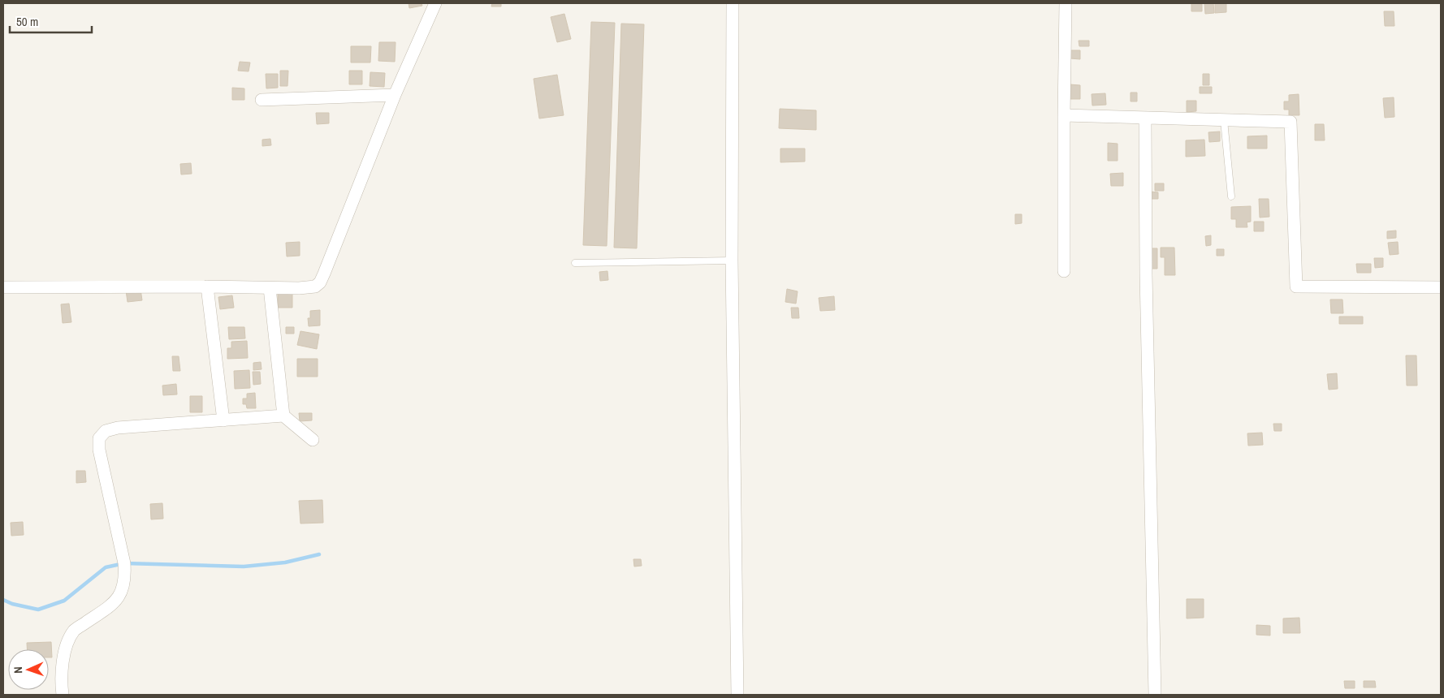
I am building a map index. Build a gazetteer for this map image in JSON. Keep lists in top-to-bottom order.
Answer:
{
  "scale_bar": "50 m",
  "north": "left"
}
